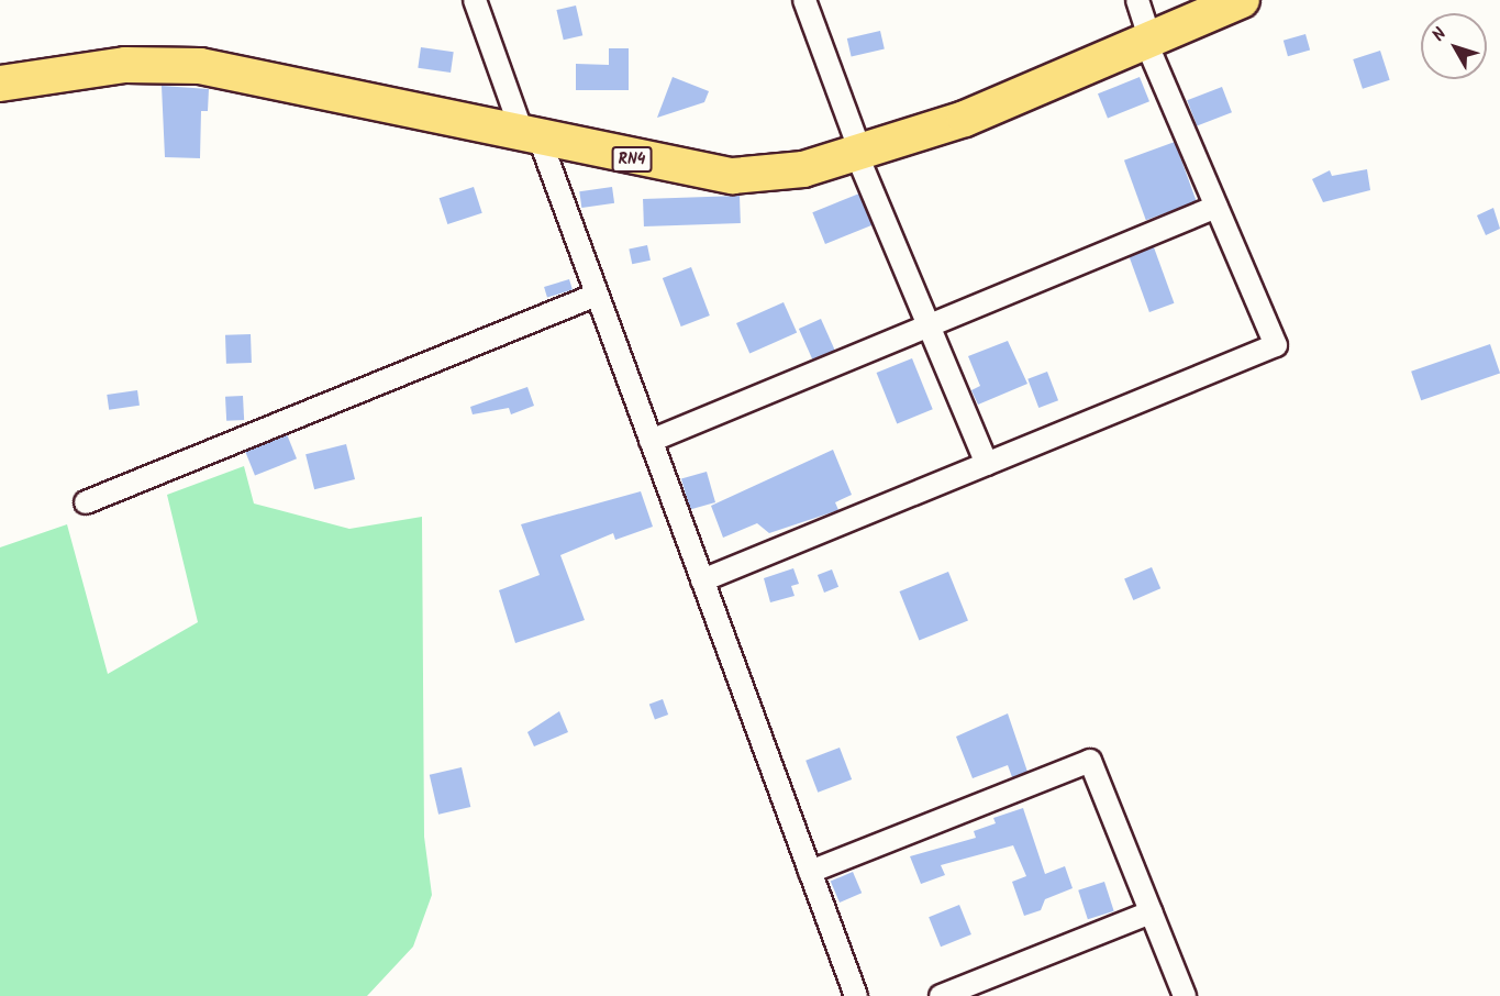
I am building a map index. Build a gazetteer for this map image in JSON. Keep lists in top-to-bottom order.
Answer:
{
  "streets": {
    "highway": ["RN4"]
  },
  "north": "top left"
}
